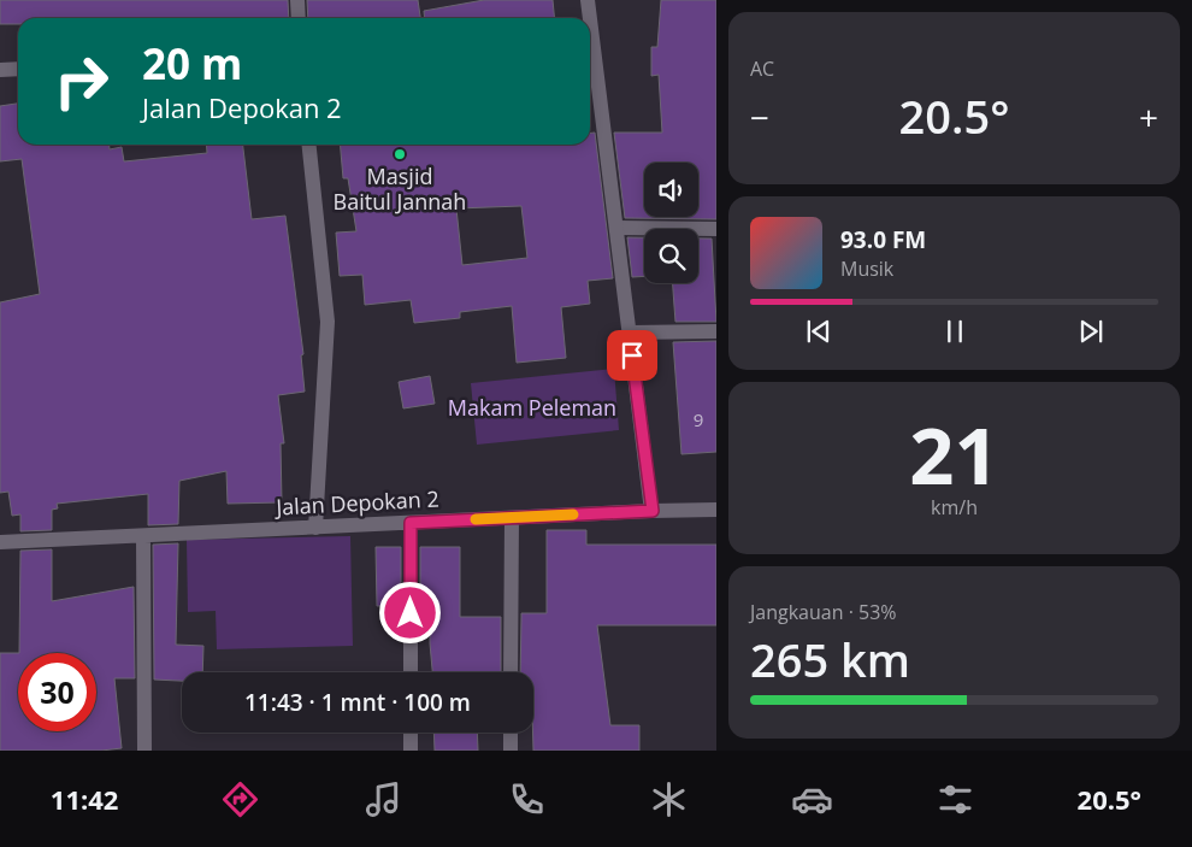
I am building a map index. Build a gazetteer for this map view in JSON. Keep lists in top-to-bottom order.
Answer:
{
  "streets": {
    "street": ["Jalan Depokan 2"]
  },
  "parks": ["Makam Peleman"],
  "places": ["Masjid Baitul Jannah"],
  "house_numbers": ["9"],
  "page": {
    "tile": [
      "AC",
      ["21", "km/h"],
      ["Jangkauan · 53%", "265 km"]
    ],
    "turn": ["20 m", "Jalan Depokan 2"],
    "heat": ["−", "20.5°", "+"],
    "song": ["93.0 FM", "Musik"],
    "limit": "30",
    "trip": "11:43 · 1 mnt · 100 m",
    "tabs": ["11:42", "20.5°"]
  }
}
